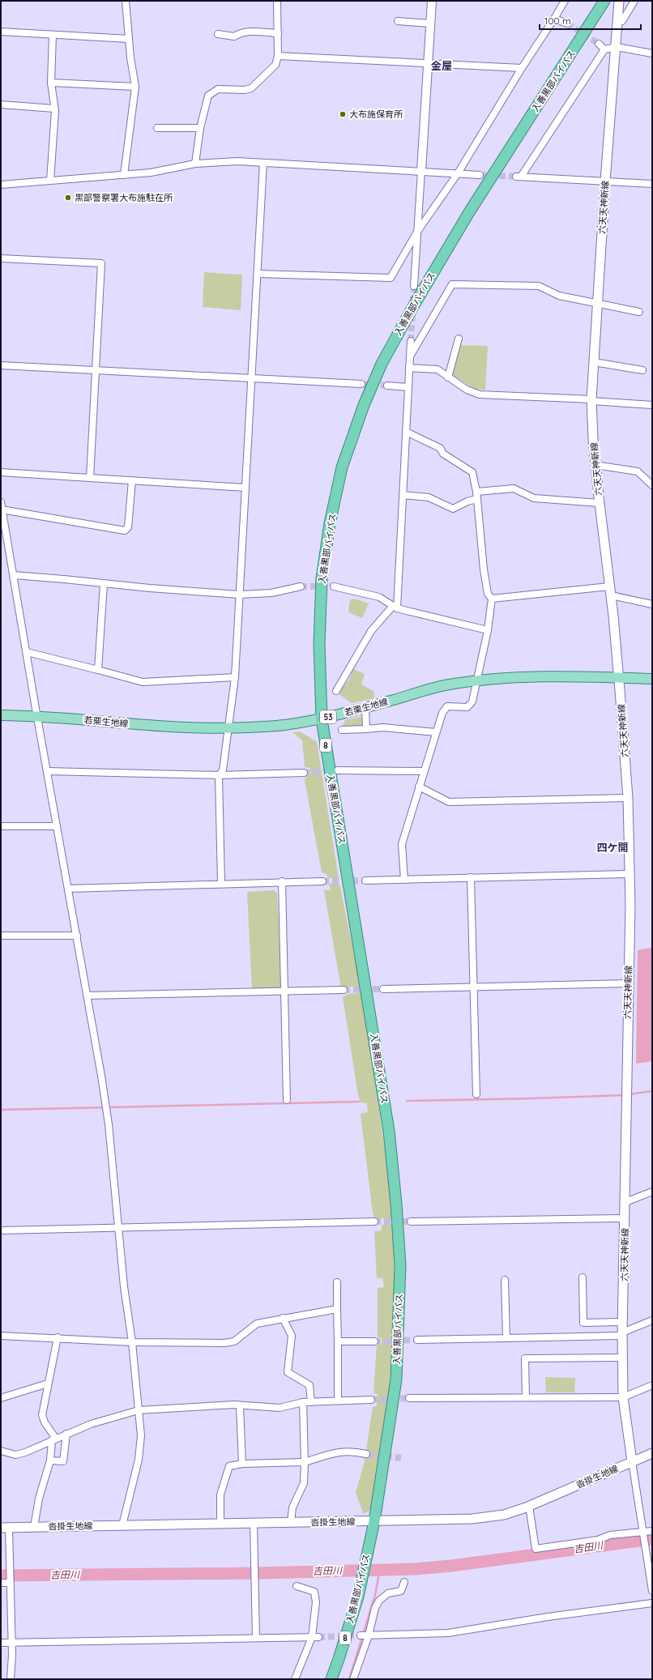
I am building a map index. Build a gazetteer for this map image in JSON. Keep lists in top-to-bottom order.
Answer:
{
  "streets": {
    "highway": ["入善黒部バイパス", "8"],
    "main road": [
      "六天天神新線",
      "若栗生地線",
      "53",
      "沓掛生地線"
    ]
  },
  "crossings": [
    ["入善黒部バイパス", "若栗生地線"],
    ["入善黒部バイパス", "沓掛生地線"],
    ["六天天神新線", "若栗生地線"],
    ["六天天神新線", "沓掛生地線"]
  ],
  "districts": ["金屋", "四ケ開"],
  "water": ["吉田川"],
  "places": ["大布施保育所", "黒部警察署大布施駐在所"],
  "scale_bar": "100 m"
}
